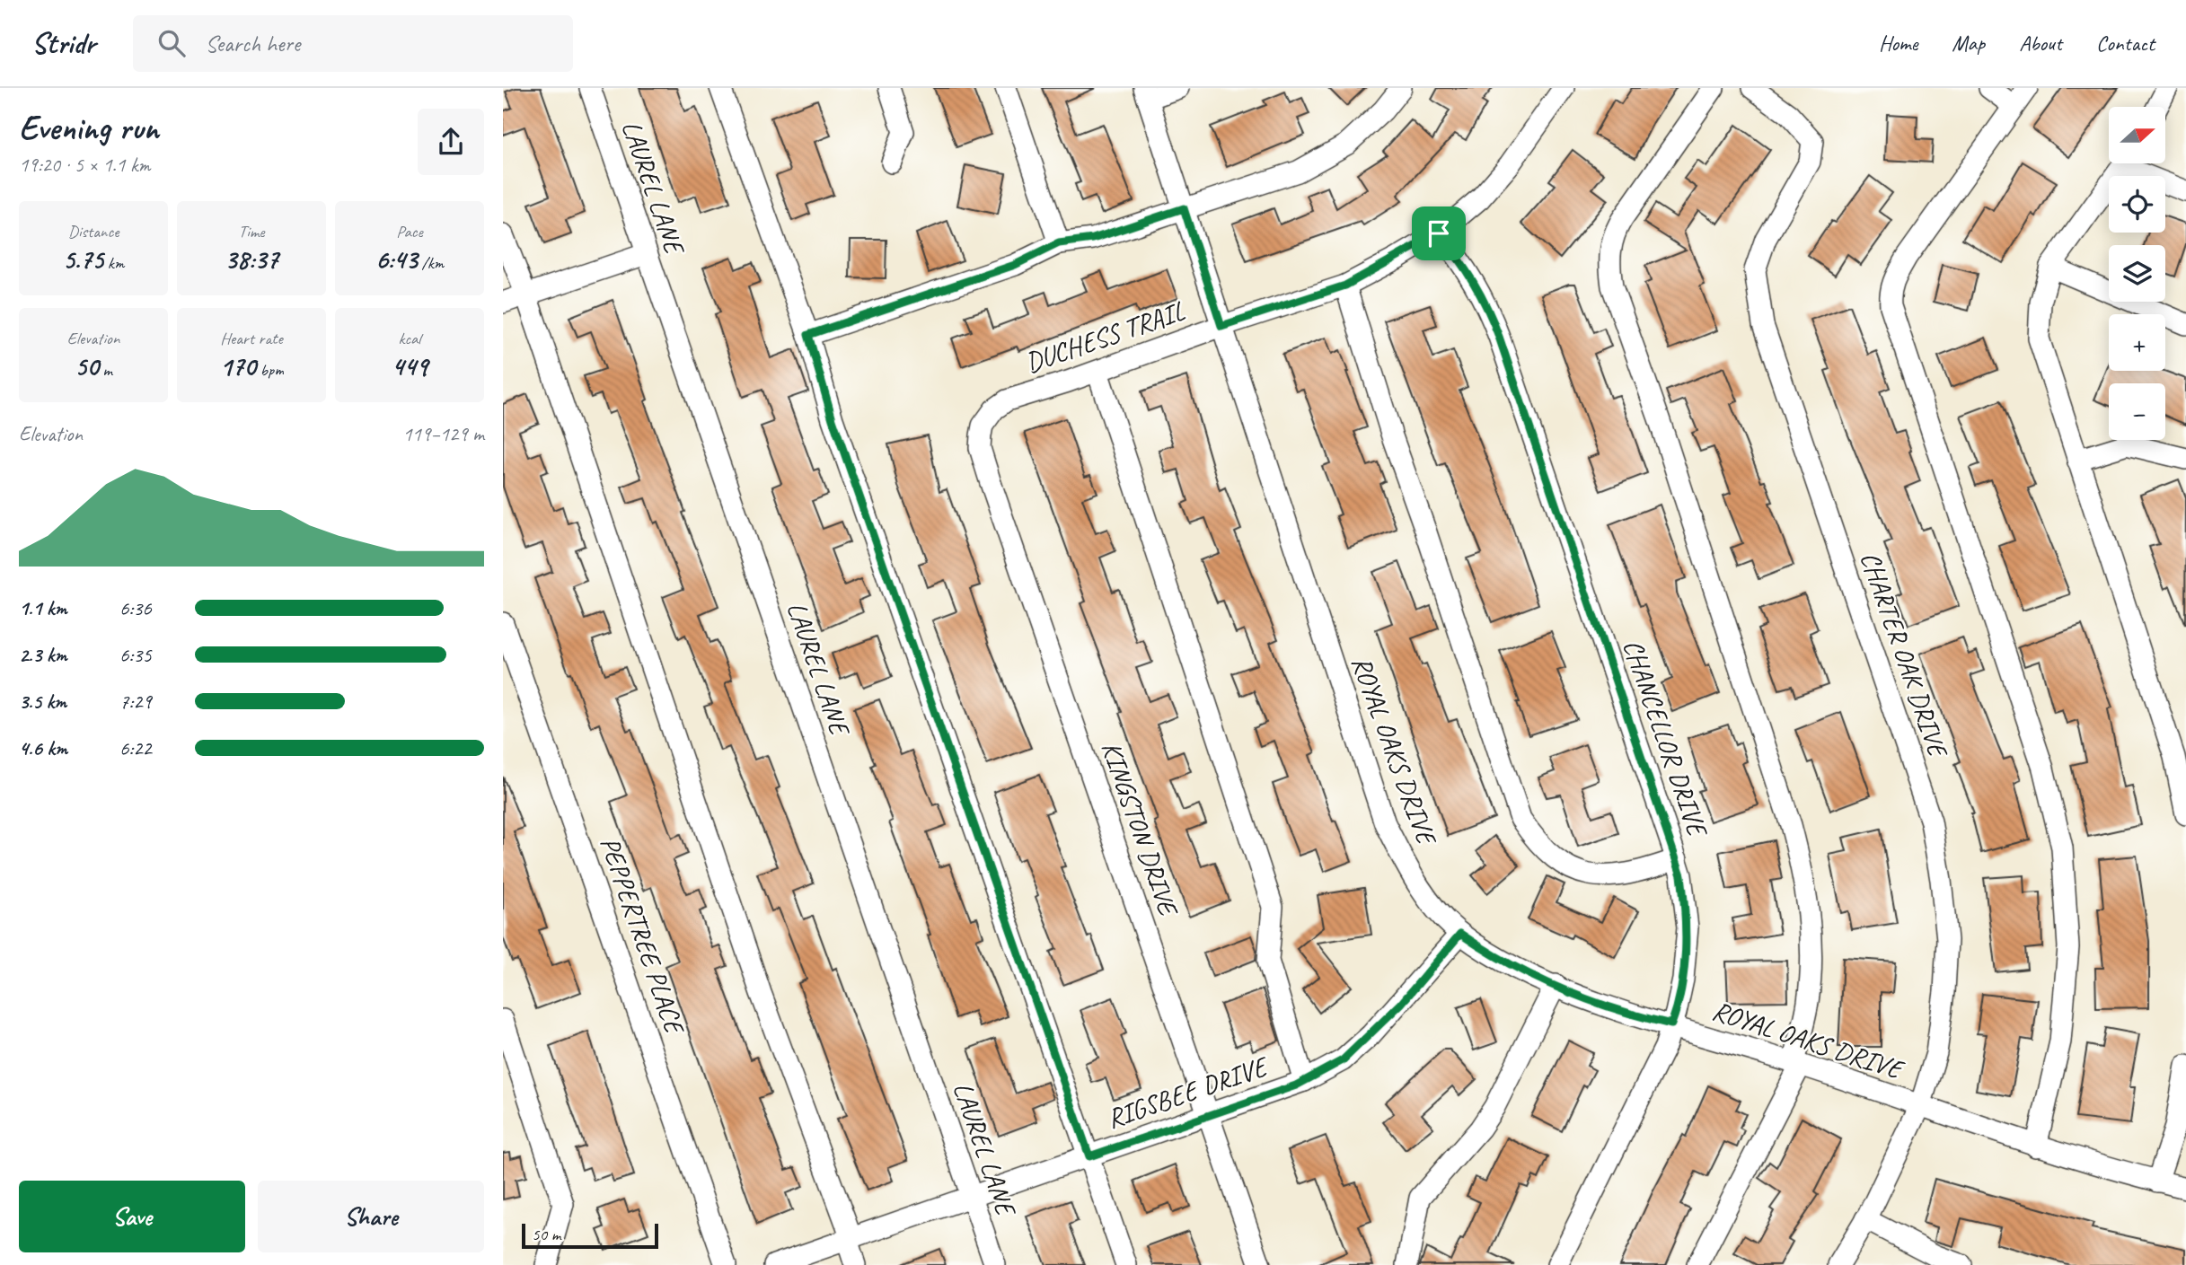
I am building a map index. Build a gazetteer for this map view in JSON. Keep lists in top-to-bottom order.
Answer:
{
  "streets": {
    "street": [
      "LAUREL LANE",
      "DUCHESS TRAIL",
      "CHARTER OAK DRIVE",
      "CHANCELLOR DRIVE",
      "ROYAL OAKS DRIVE",
      "KINGSTON DRIVE",
      "PEPPERTREE PLACE",
      "RIGSBEE DRIVE"
    ]
  },
  "crossings": [
    ["LAUREL LANE", "RIGSBEE DRIVE"],
    ["DUCHESS TRAIL", "CHANCELLOR DRIVE"],
    ["DUCHESS TRAIL", "ROYAL OAKS DRIVE"],
    ["DUCHESS TRAIL", "KINGSTON DRIVE"],
    ["CHARTER OAK DRIVE", "ROYAL OAKS DRIVE"],
    ["CHANCELLOR DRIVE", "ROYAL OAKS DRIVE"],
    ["ROYAL OAKS DRIVE", "RIGSBEE DRIVE"],
    ["KINGSTON DRIVE", "RIGSBEE DRIVE"]
  ],
  "scale_bar": "50 m",
  "north": "right",
  "page": {
    "header": "Stridr",
    "search": "Search here",
    "nav": [
      "Home",
      "Map",
      "About",
      "Contact"
    ],
    "heading": ["Evening run", "19:20 · 5 × 1.1 km"],
    "map_buttons": ["+", "−"],
    "stats": [
      ["Distance", "5.75 km"],
      ["Time", "38:37"],
      ["Pace", "6:43 /km"],
      ["Elevation", "50 m"],
      ["Heart rate", "170 bpm"],
      ["kcal", "449"]
    ],
    "chart": ["Elevation", "119–129 m"],
    "list": [
      {
        "name": "1.1 km",
        "note": "6:36"
      },
      {
        "name": "2.3 km",
        "note": "6:35"
      },
      {
        "name": "3.5 km",
        "note": "7:29"
      },
      {
        "name": "4.6 km",
        "note": "6:22"
      }
    ],
    "buttons": ["Save", "Share"],
    "scale": "50 m"
  }
}
